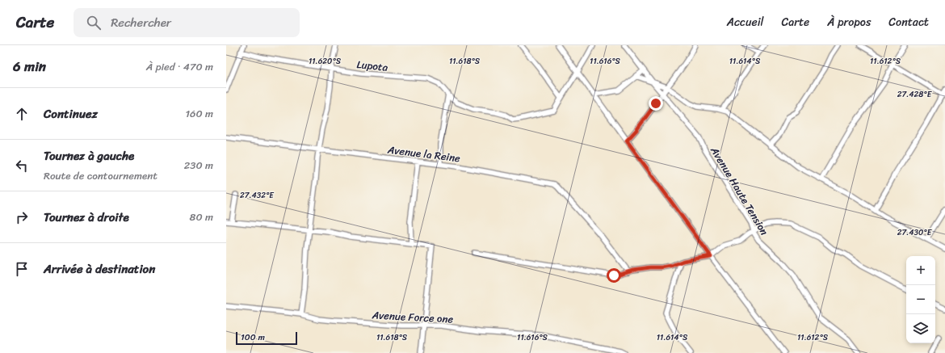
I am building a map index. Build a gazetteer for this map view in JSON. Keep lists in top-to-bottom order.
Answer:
{
  "streets": {
    "street": [
      "Lupota",
      "Avenue la Reine",
      "Avenue Haute Tension",
      "Avenue Force one"
    ]
  },
  "scale_bar": "100 m",
  "page": {
    "header": "Carte",
    "search": "Rechercher",
    "nav": [
      "Accueil",
      "Carte",
      "À propos",
      "Contact"
    ],
    "heading": ["6 min", "À pied · 470 m"],
    "list": [
      ["Continuez", "160 m"],
      ["Tournez à gauche", "Route de contournement", "230 m"],
      ["Tournez à droite", "80 m"],
      "Arrivée à destination"
    ],
    "map_buttons": ["+", "−"],
    "scale": "100 m"
  },
  "coordinates": [
    "11.620°S",
    "11.618°S",
    "11.616°S",
    "11.614°S",
    "11.612°S",
    "27.428°E",
    "27.432°E",
    "27.430°E"
  ]
}
